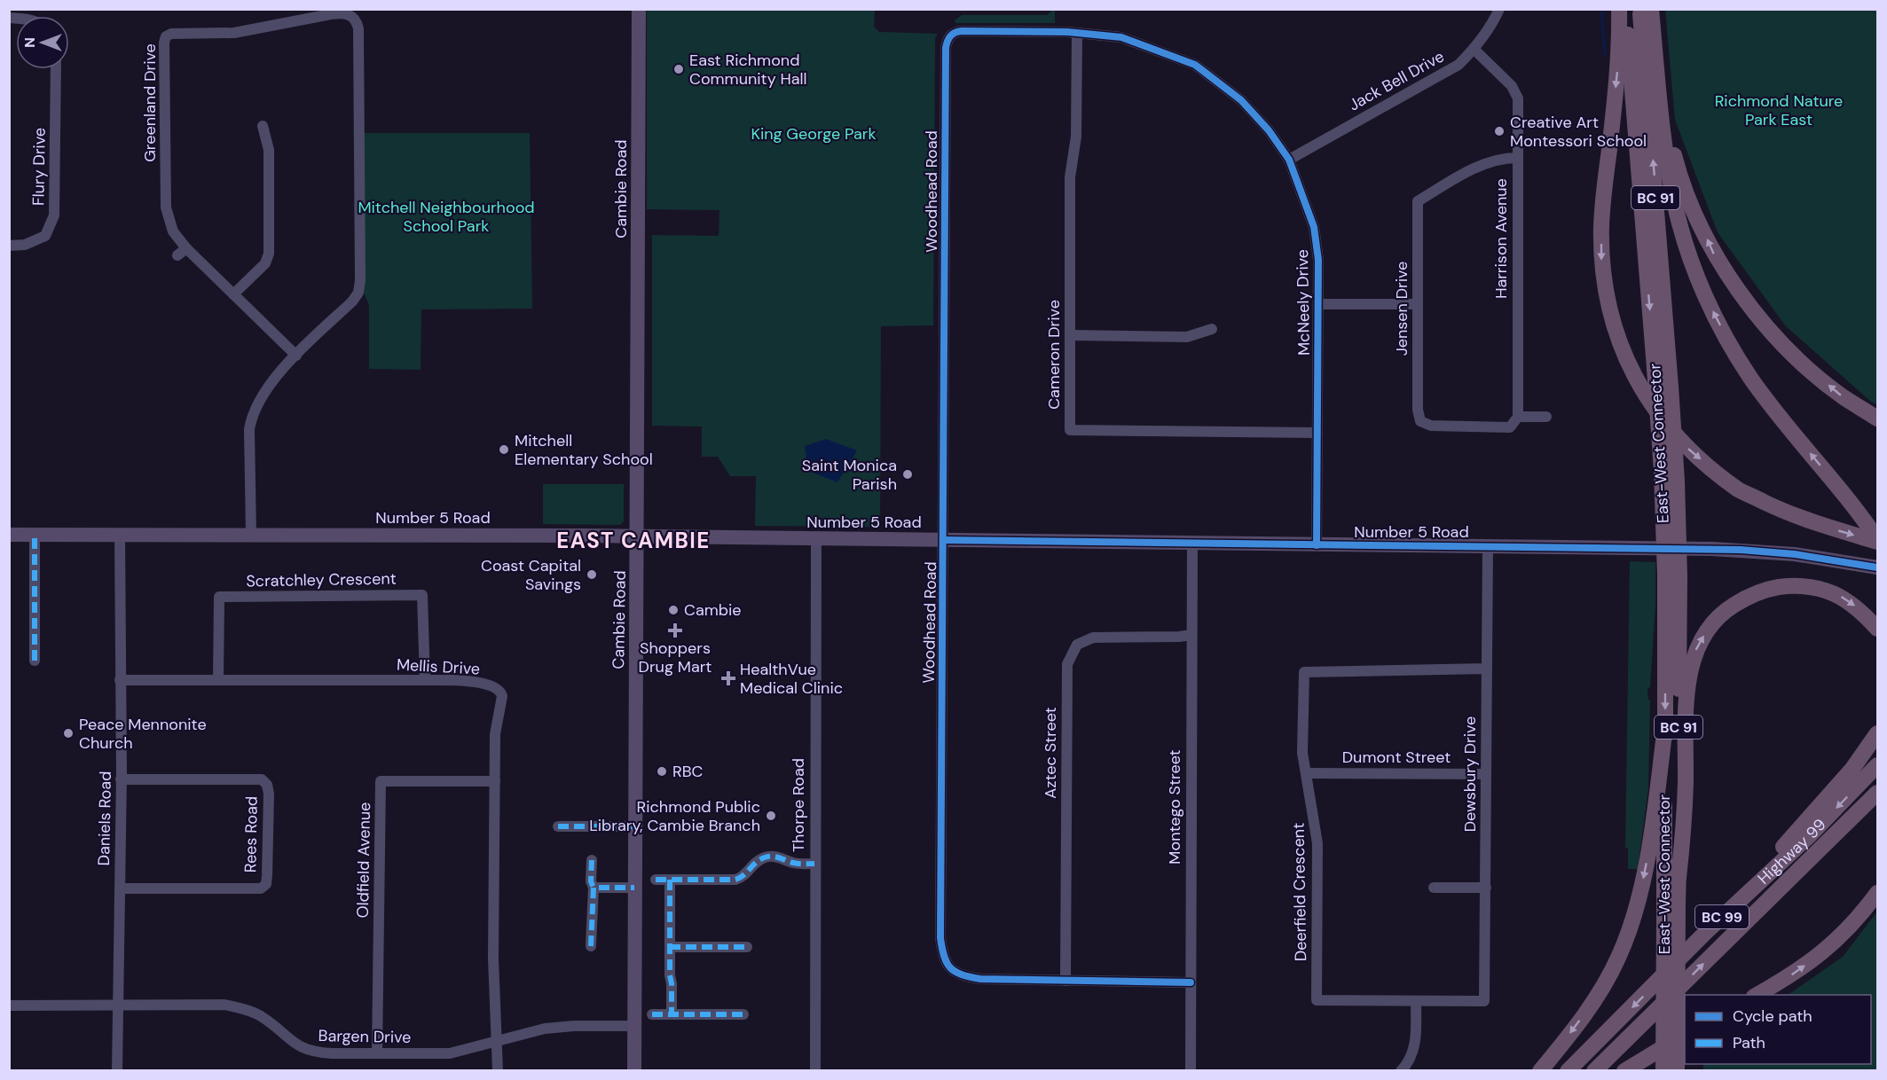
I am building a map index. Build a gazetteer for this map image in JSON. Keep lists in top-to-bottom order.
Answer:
{
  "streets": {
    "highway": [
      "BC 91",
      "East-West Connector",
      "Highway 99",
      "BC 99"
    ],
    "main road": ["Cambie Road", "Number 5 Road"],
    "street": [
      "Jack Bell Drive",
      "Greenland Drive",
      "Flury Drive",
      "Woodhead Road",
      "Harrison Avenue",
      "McNeely Drive",
      "Jensen Drive",
      "Cameron Drive",
      "Scratchley Crescent",
      "Mellis Drive",
      "Aztec Street",
      "Dumont Street",
      "Dewsbury Drive",
      "Thorpe Road",
      "Montego Street",
      "Daniels Road",
      "Rees Road",
      "Oldfield Avenue",
      "Deerfield Crescent",
      "Bargen Drive"
    ]
  },
  "crossings": [
    ["Jack Bell Drive", "Harrison Avenue"],
    ["Jack Bell Drive", "McNeely Drive"],
    ["Greenland Drive", "Number 5 Road"],
    ["Cambie Road", "Number 5 Road"],
    ["Cambie Road", "Bargen Drive"],
    ["Woodhead Road", "McNeely Drive"],
    ["Woodhead Road", "Number 5 Road"],
    ["Woodhead Road", "Aztec Street"],
    ["Woodhead Road", "Montego Street"],
    ["Harrison Avenue", "Jensen Drive"],
    ["McNeely Drive", "Cameron Drive"],
    ["McNeely Drive", "Number 5 Road"],
    ["Number 5 Road", "Dewsbury Drive"],
    ["Number 5 Road", "Thorpe Road"],
    ["Number 5 Road", "Montego Street"],
    ["Number 5 Road", "Daniels Road"],
    ["Scratchley Crescent", "Mellis Drive"],
    ["Mellis Drive", "Daniels Road"],
    ["Mellis Drive", "Oldfield Avenue"],
    ["Mellis Drive", "Bargen Drive"],
    ["Aztec Street", "Montego Street"],
    ["Dumont Street", "Dewsbury Drive"],
    ["Dumont Street", "Deerfield Crescent"],
    ["Dewsbury Drive", "Deerfield Crescent"],
    ["Daniels Road", "Rees Road"],
    ["Daniels Road", "Bargen Drive"],
    ["Oldfield Avenue", "Bargen Drive"]
  ],
  "districts": ["EAST CAMBIE"],
  "parks": ["Richmond Nature Park East", "King George Park", "Mitchell Neighbourhood School Park"],
  "places": {
    "other": [
      "East Richmond Community Hall",
      "Creative Art Montessori School",
      "Mitchell Elementary School",
      "Saint Monica Parish",
      "Coast Capital Savings",
      "Cambie",
      "Peace Mennonite Church",
      "RBC",
      "Richmond Public Library, Cambie Branch"
    ],
    "health": ["Shoppers Drug Mart", "HealthVue Medical Clinic"]
  },
  "legend": ["Cycle path", "Path"],
  "north": "left"
}
